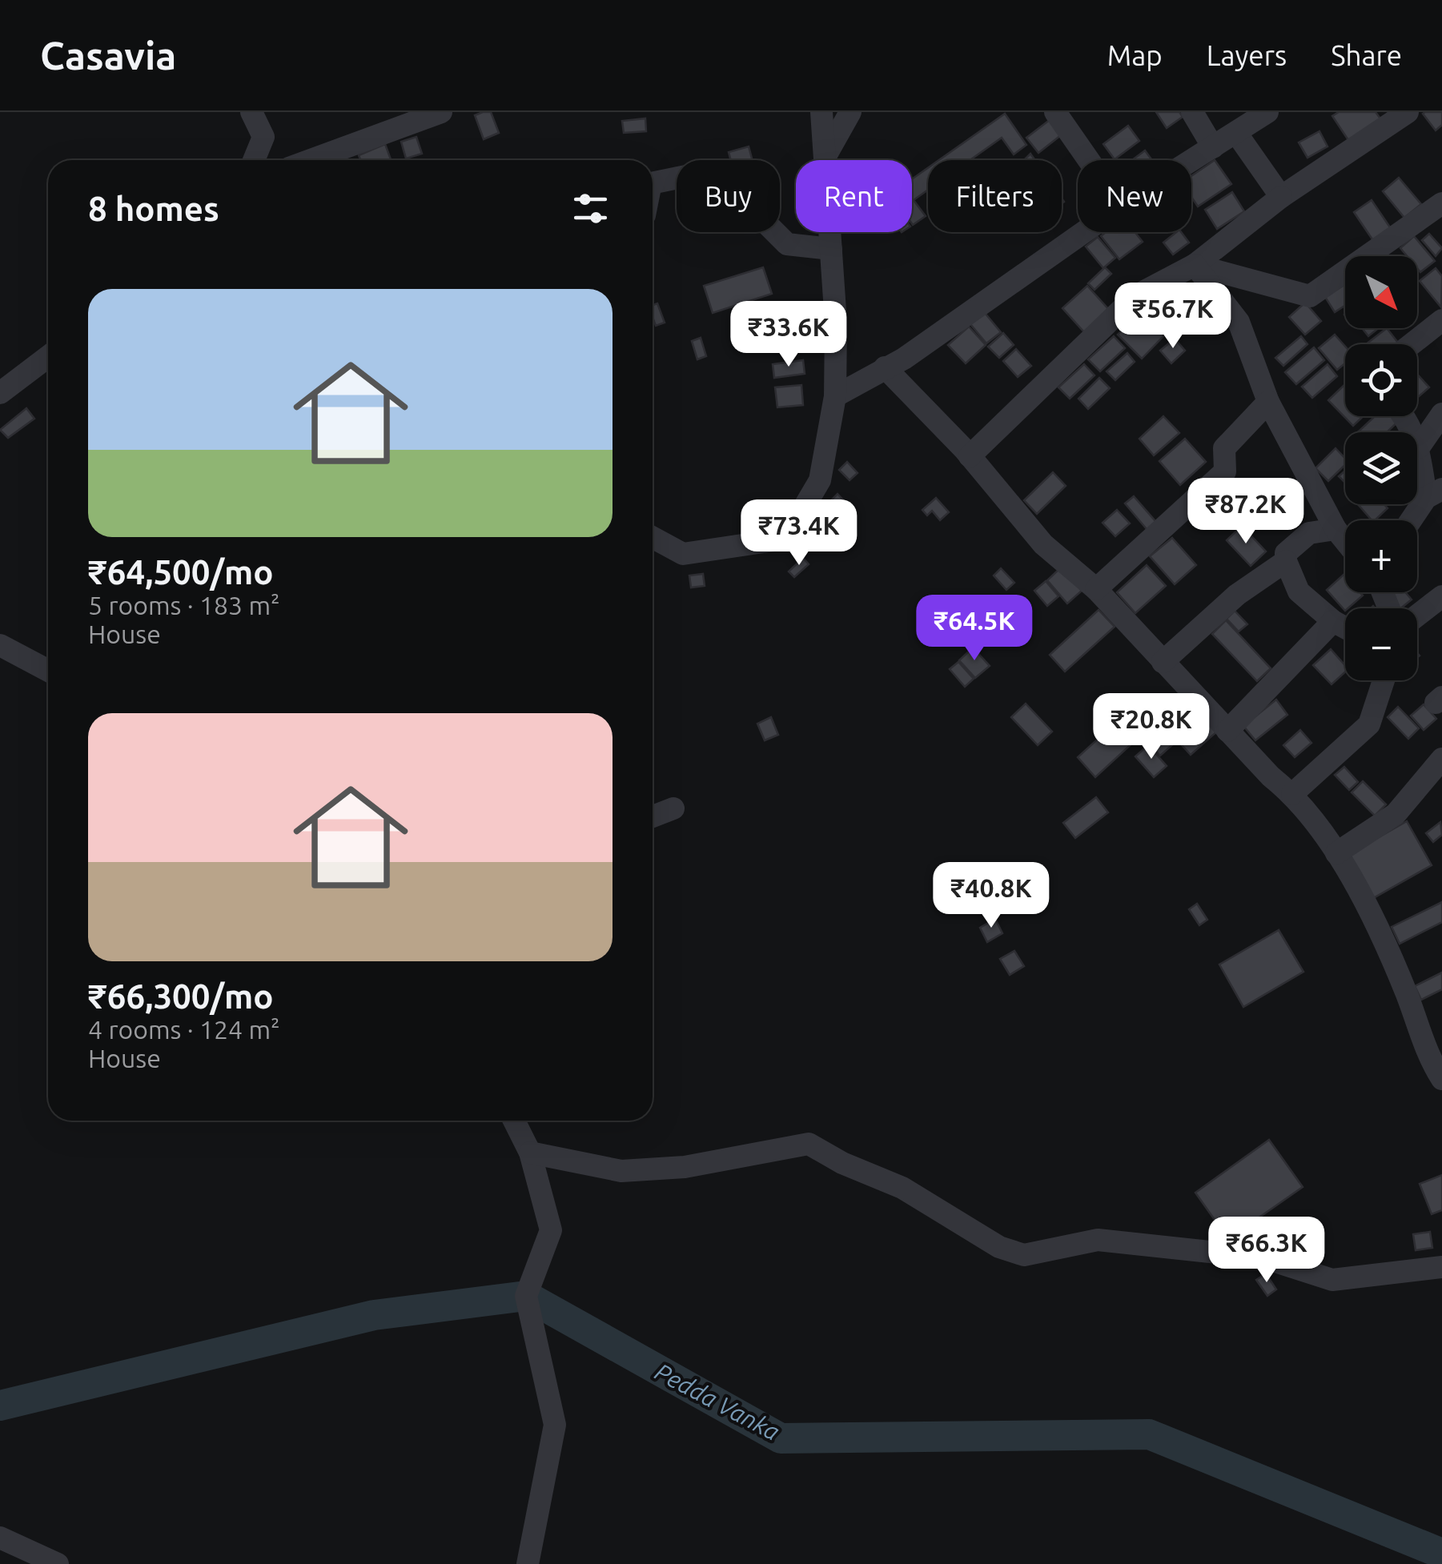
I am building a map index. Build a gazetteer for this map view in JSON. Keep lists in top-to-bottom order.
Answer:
{
  "water": ["Pedda Vanka"],
  "north": "bottom right",
  "page": {
    "header": "Casavia",
    "nav": ["Map", "Layers", "Share"],
    "chip": [
      "Buy",
      "Rent",
      "Filters",
      "New"
    ],
    "heading": "8 homes",
    "map_buttons": ["+", "−"],
    "list": [
      {
        "name": "₹64,500/mo",
        "note": "5 rooms · 183 m² · House"
      },
      {
        "name": "₹66,300/mo",
        "note": "4 rooms · 124 m² · House"
      }
    ],
    "price": [
      "₹56.7K",
      "₹33.6K",
      "₹87.2K",
      "₹73.4K",
      "₹64.5K",
      "₹20.8K",
      "₹40.8K",
      "₹66.3K"
    ]
  }
}
